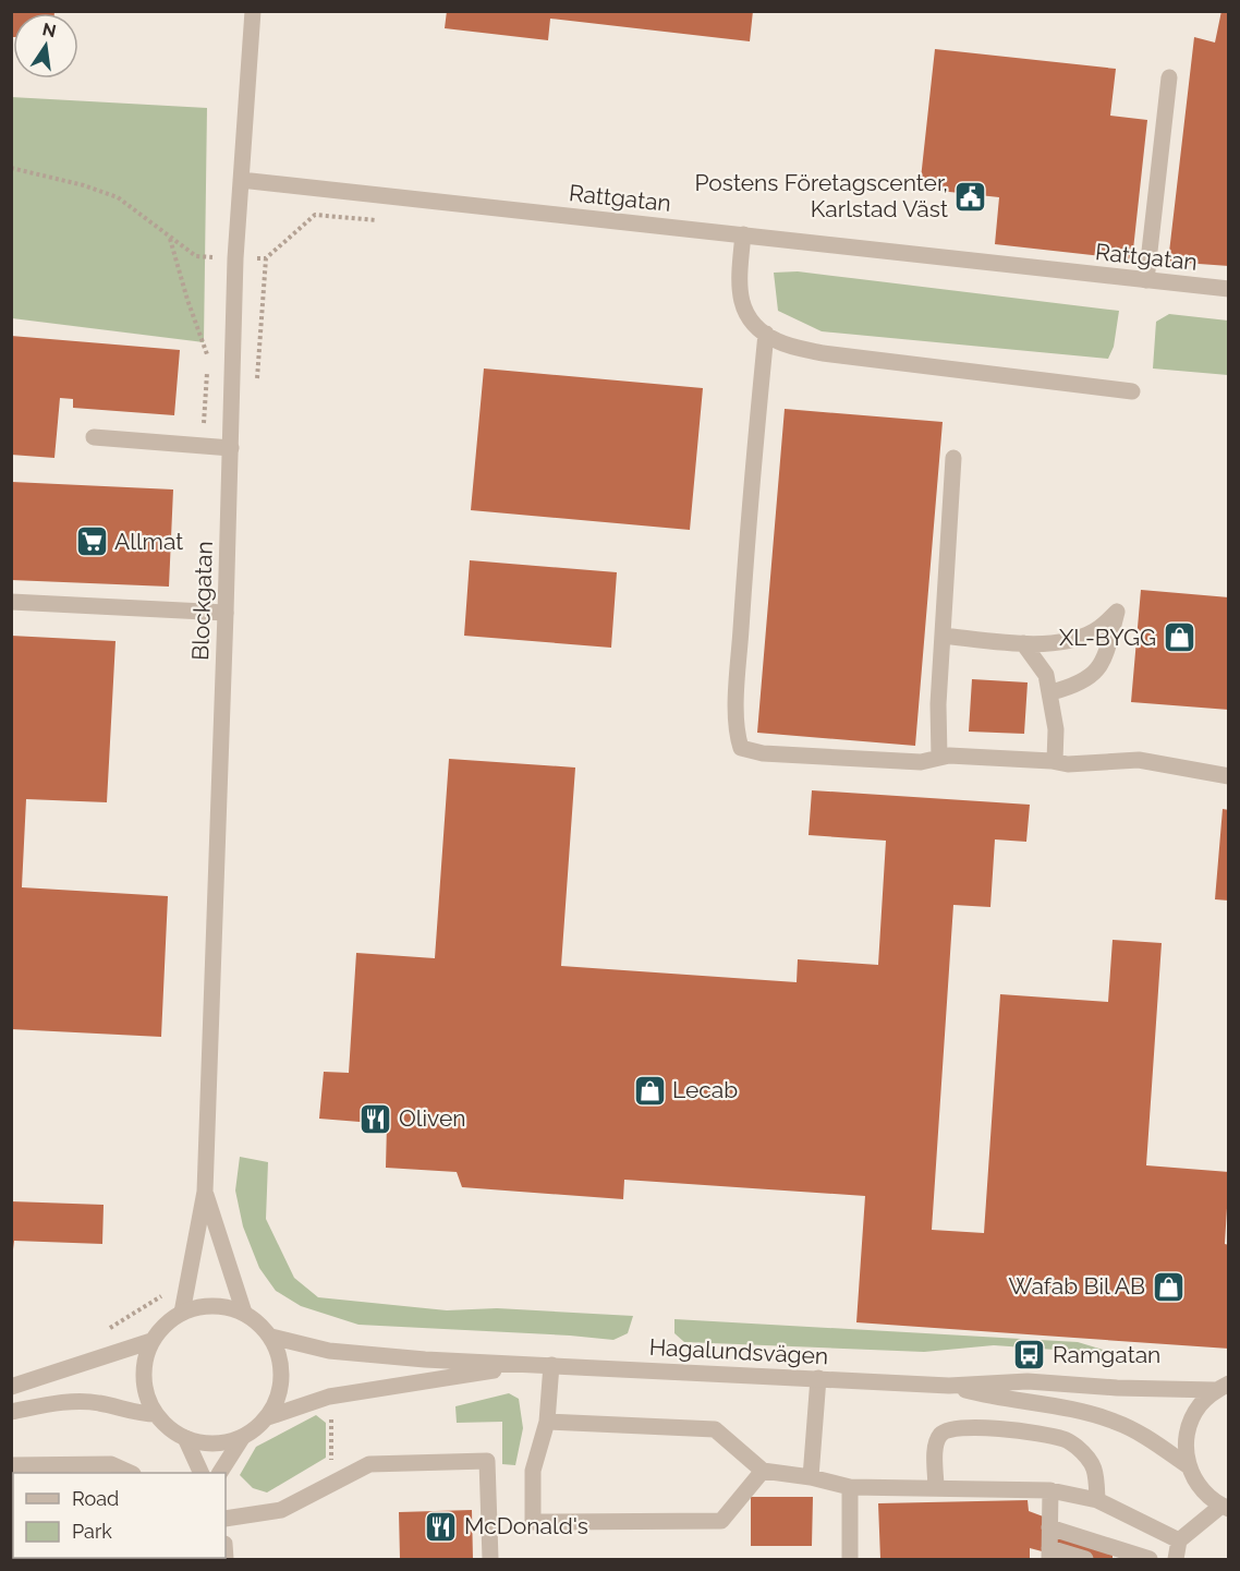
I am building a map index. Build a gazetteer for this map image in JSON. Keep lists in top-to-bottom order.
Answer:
{
  "streets": {
    "street": ["Rattgatan", "Blockgatan", "Hagalundsvägen"]
  },
  "crossings": [
    ["Rattgatan", "Blockgatan"],
    ["Blockgatan", "Hagalundsvägen"]
  ],
  "places": {
    "public building": ["Postens Företagscenter, Karlstad Väst"],
    "supermarket": ["Allmat"],
    "shop": ["XL-BYGG", "Lecab", "Wafab Bil AB"],
    "restaurant": ["Oliven", "McDonald's"],
    "bus stop": ["Ramgatan"]
  },
  "legend": ["Road", "Park"],
  "north": "top"
}
